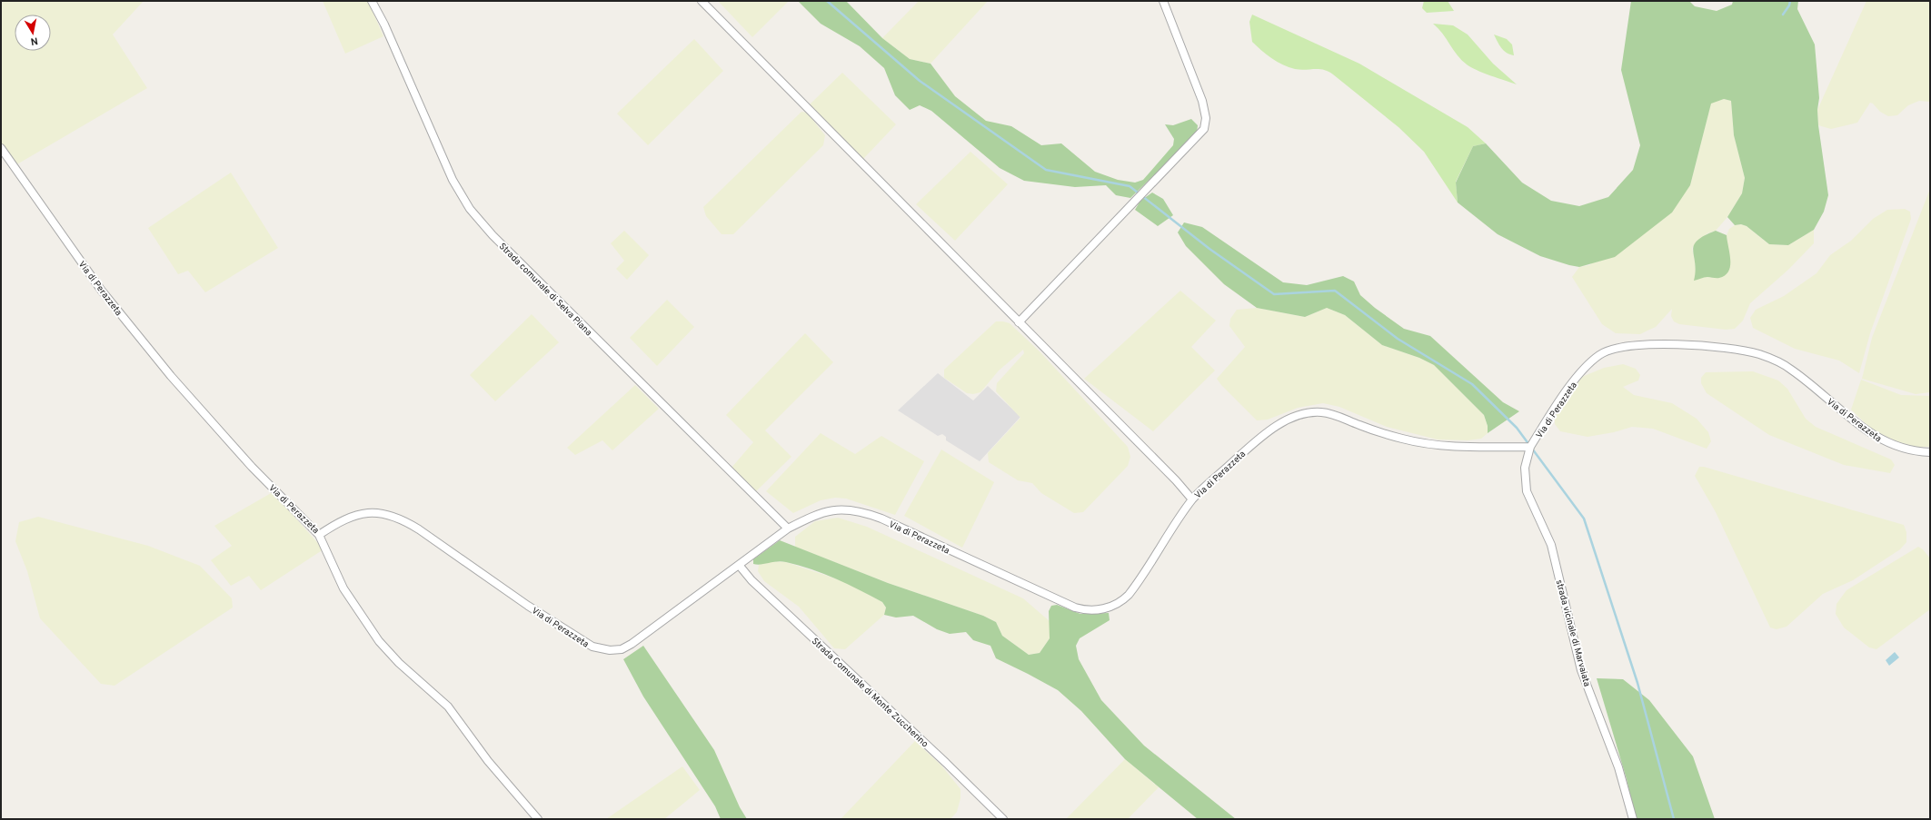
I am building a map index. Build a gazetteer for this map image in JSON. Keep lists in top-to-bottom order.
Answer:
{
  "streets": {
    "street": [
      "Via di Perazzeta",
      "Strada comunale di Selva Piana",
      "strada vicinale di Marvaiata",
      "Strada Comunale di Monte Zuccherino"
    ]
  },
  "crossings": [
    ["Via di Perazzeta", "Strada comunale di Selva Piana"],
    ["Via di Perazzeta", "strada vicinale di Marvaiata"],
    ["Via di Perazzeta", "Strada Comunale di Monte Zuccherino"]
  ],
  "north": "bottom"
}
